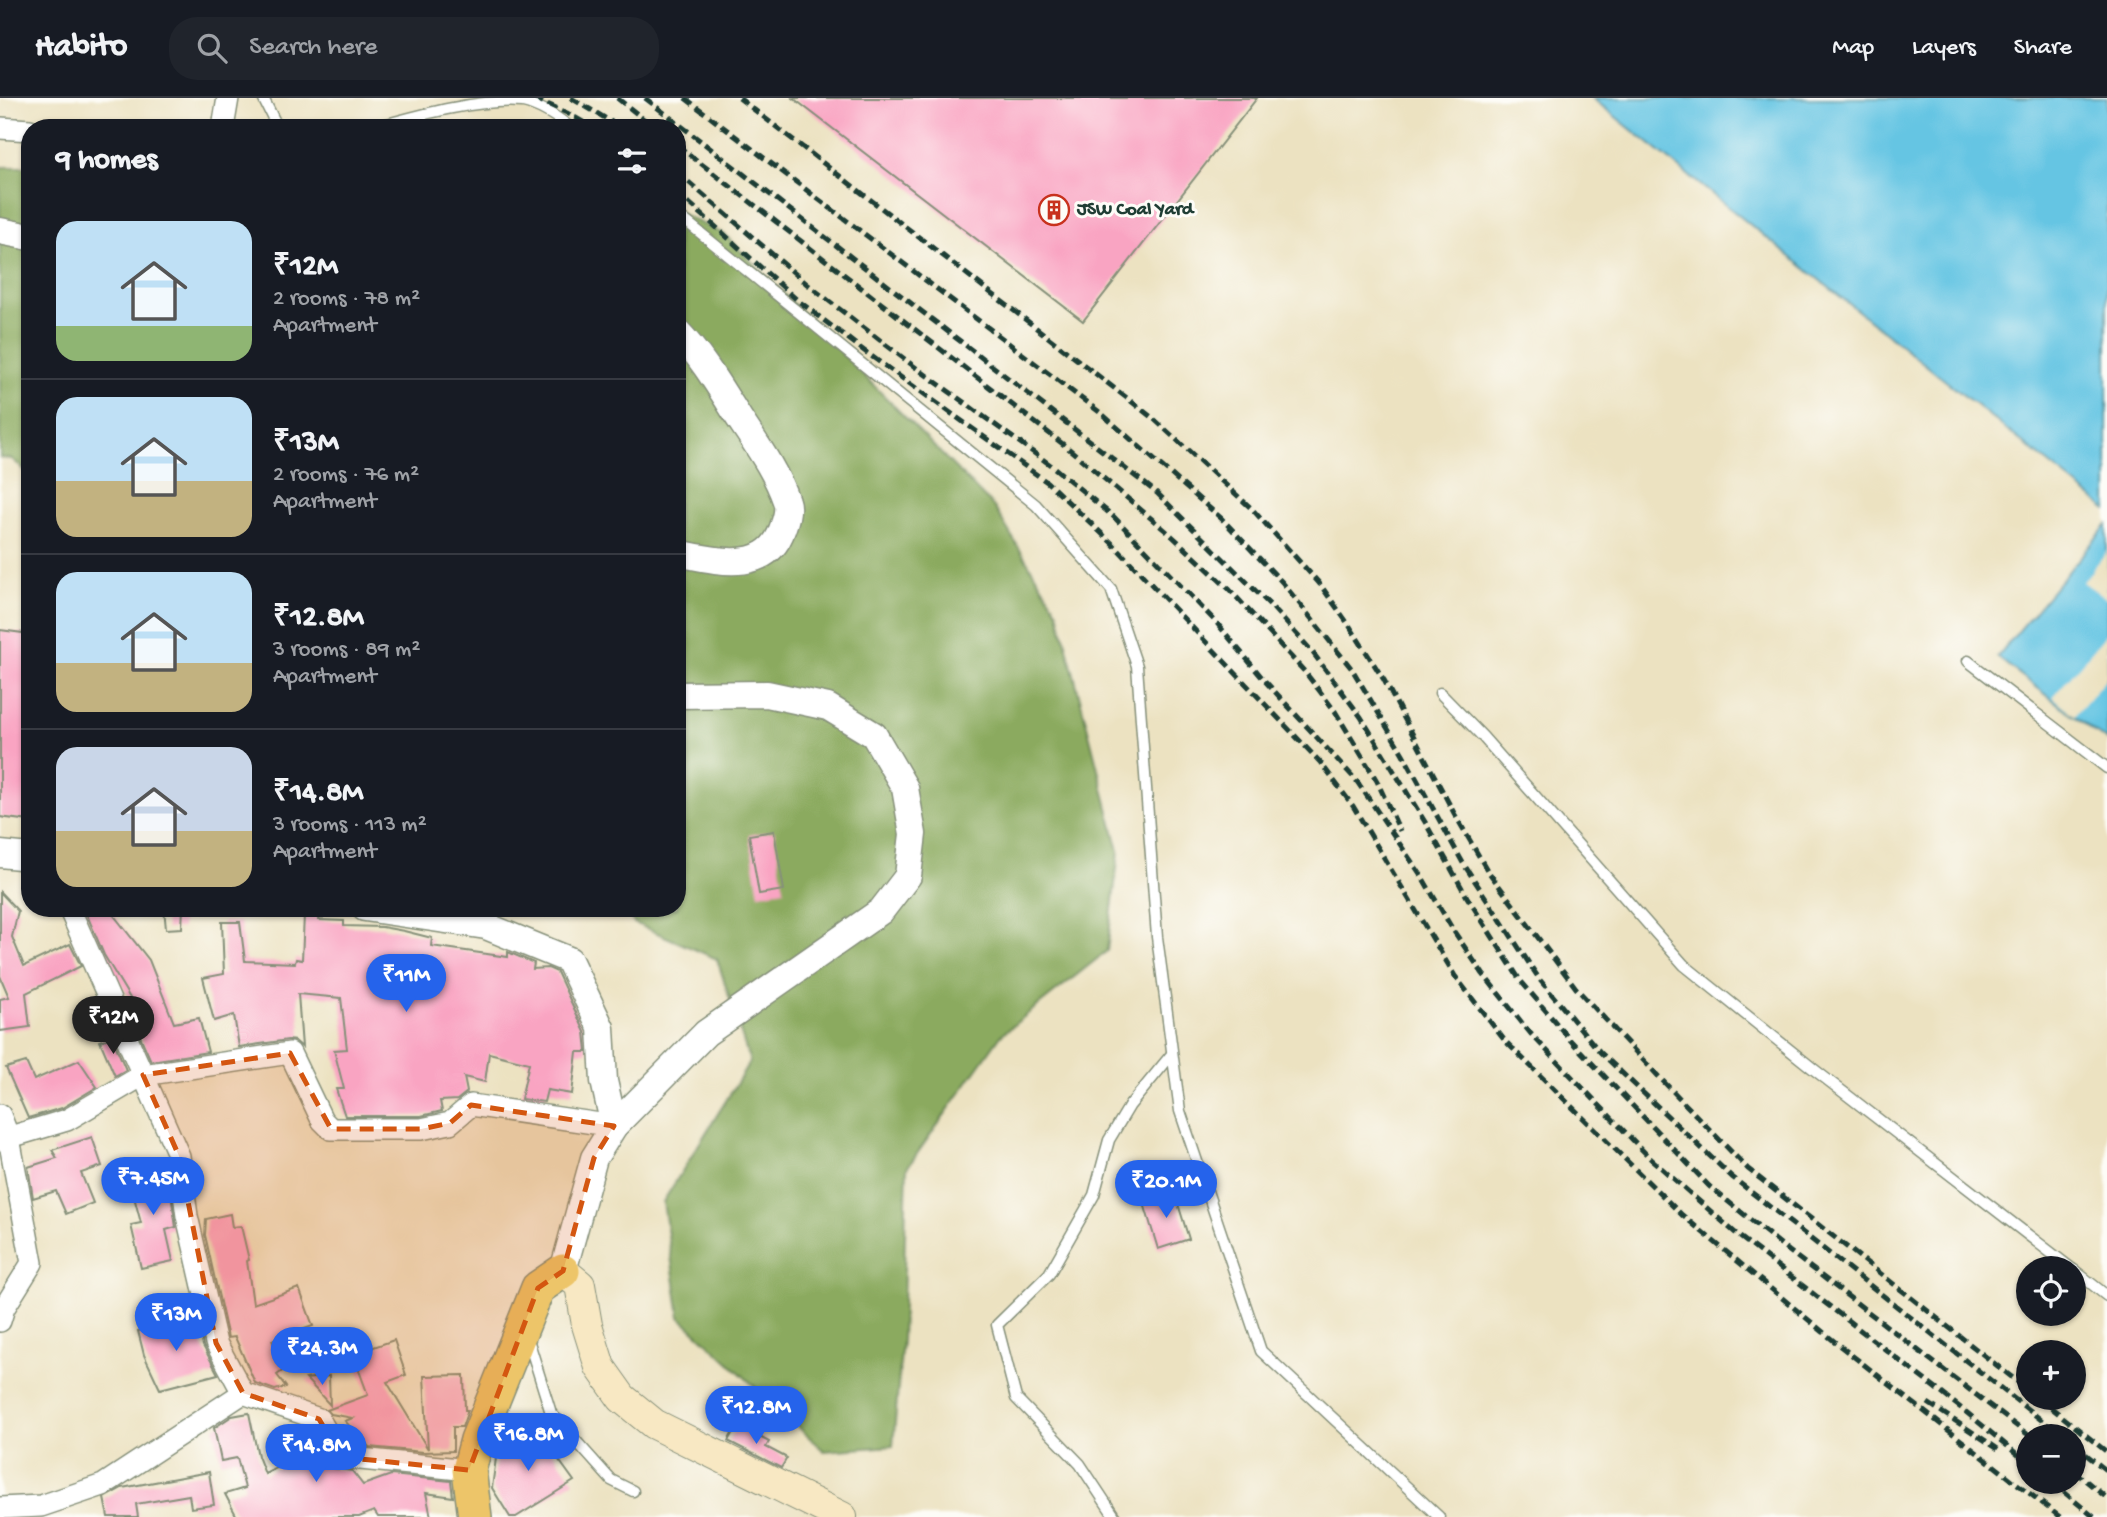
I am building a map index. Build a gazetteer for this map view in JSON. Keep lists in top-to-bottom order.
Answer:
{
  "places": {
    "building": ["JSW Coal Yard"]
  },
  "page": {
    "header": "Habito",
    "search": "Search here",
    "nav": ["Map", "Layers", "Share"],
    "heading": "9 homes",
    "list": [
      {
        "name": "₹12M",
        "note": "2 rooms · 78 m² · Apartment"
      },
      {
        "name": "₹13M",
        "note": "2 rooms · 76 m² · Apartment"
      },
      {
        "name": "₹12.8M",
        "note": "3 rooms · 89 m² · Apartment"
      },
      {
        "name": "₹14.8M",
        "note": "3 rooms · 113 m² · Apartment"
      }
    ],
    "price": [
      "₹11M",
      "₹12M",
      "₹7.45M",
      "₹20.1M",
      "₹13M",
      "₹24.3M",
      "₹12.8M",
      "₹16.8M",
      "₹14.8M"
    ],
    "map_buttons": ["+", "−"]
  }
}
